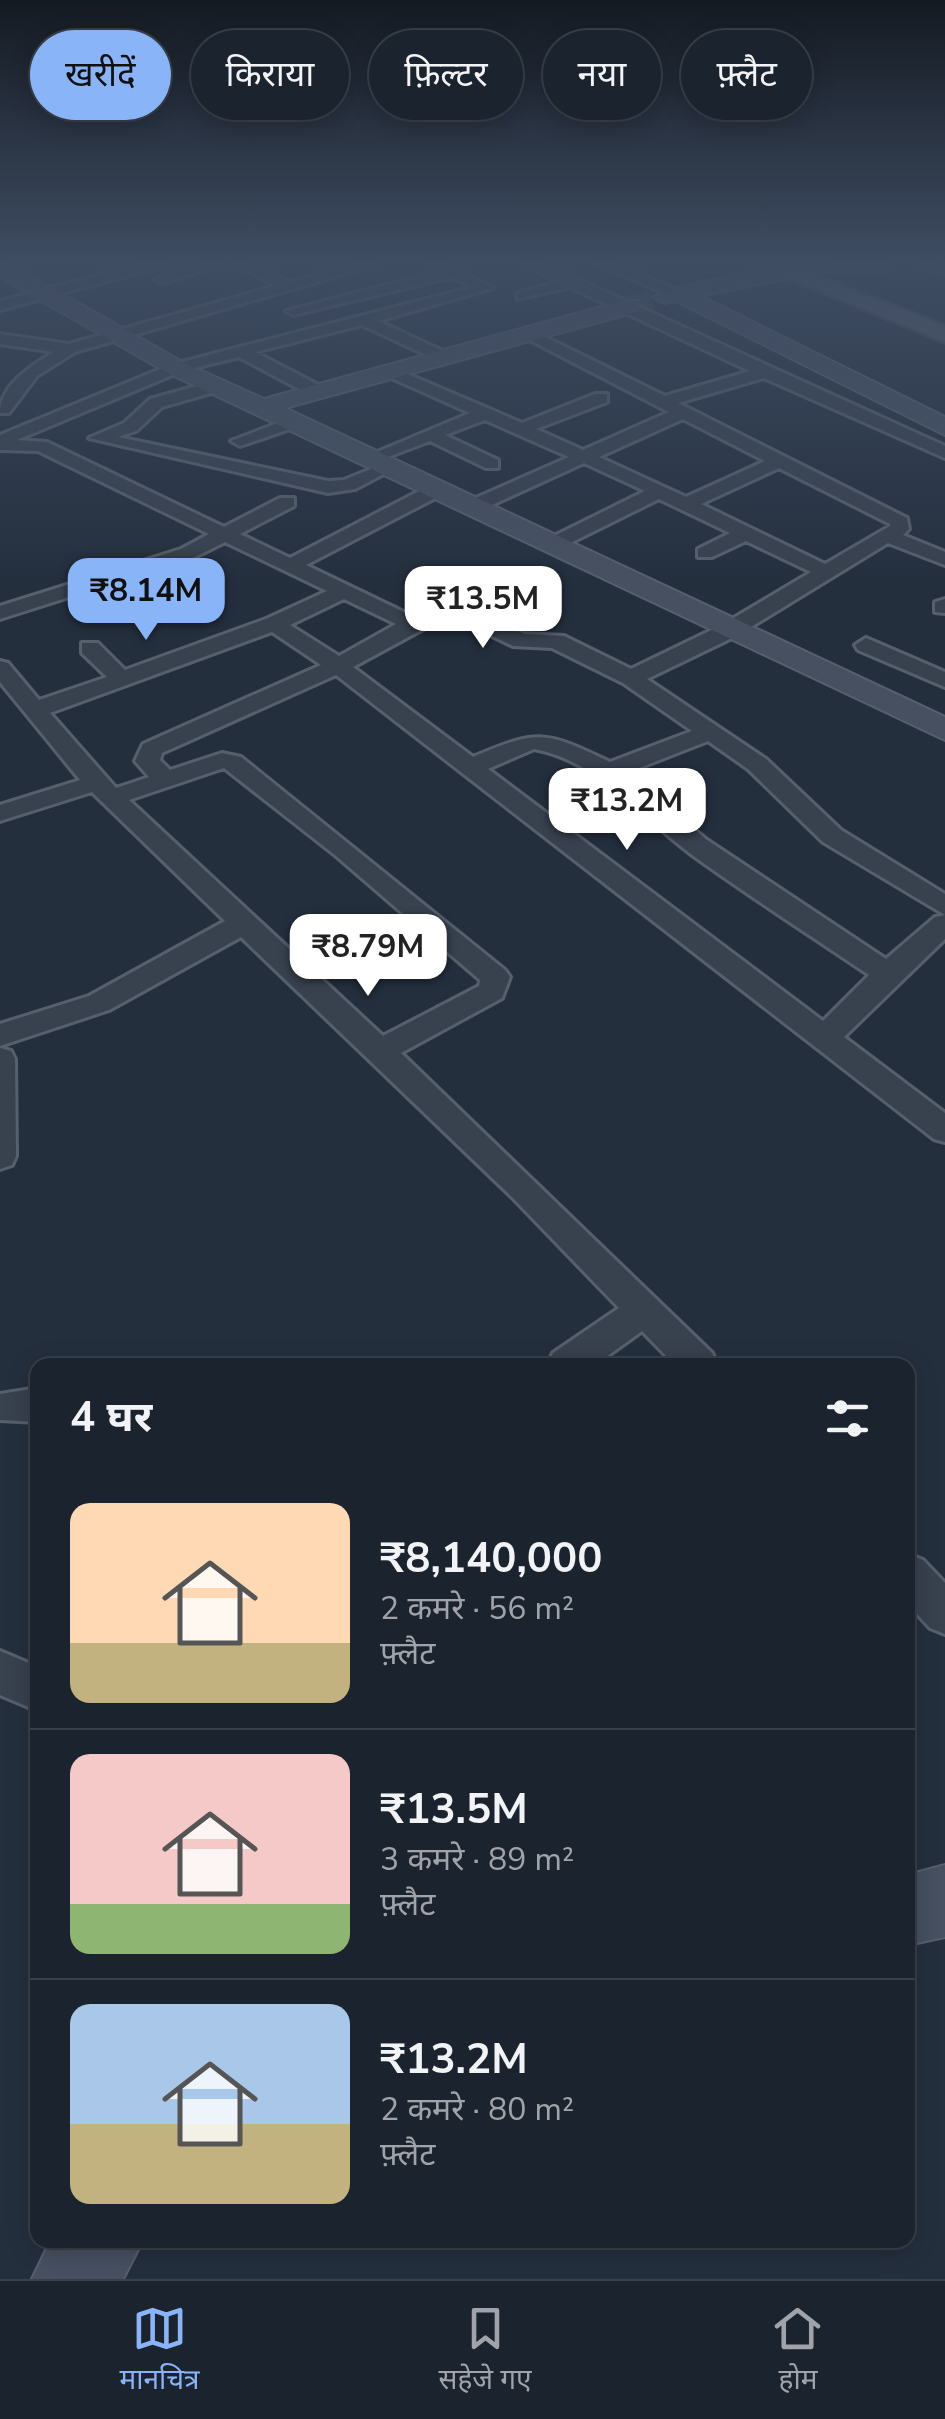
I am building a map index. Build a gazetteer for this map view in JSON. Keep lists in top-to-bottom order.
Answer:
{
  "page": {
    "chip": [
      "खरीदें",
      "किराया",
      "फ़िल्टर",
      "नया",
      "फ़्लैट"
    ],
    "price": [
      "₹8.14M",
      "₹13.5M",
      "₹13.2M",
      "₹8.79M"
    ],
    "heading": "4 घर",
    "list": [
      {
        "name": "₹8,140,000",
        "note": "2 कमरे · 56 m² · फ़्लैट"
      },
      {
        "name": "₹13.5M",
        "note": "3 कमरे · 89 m² · फ़्लैट"
      },
      {
        "name": "₹13.2M",
        "note": "2 कमरे · 80 m² · फ़्लैट"
      }
    ],
    "tabs": ["मानचित्र", "सहेजे गए", "होम"]
  }
}
